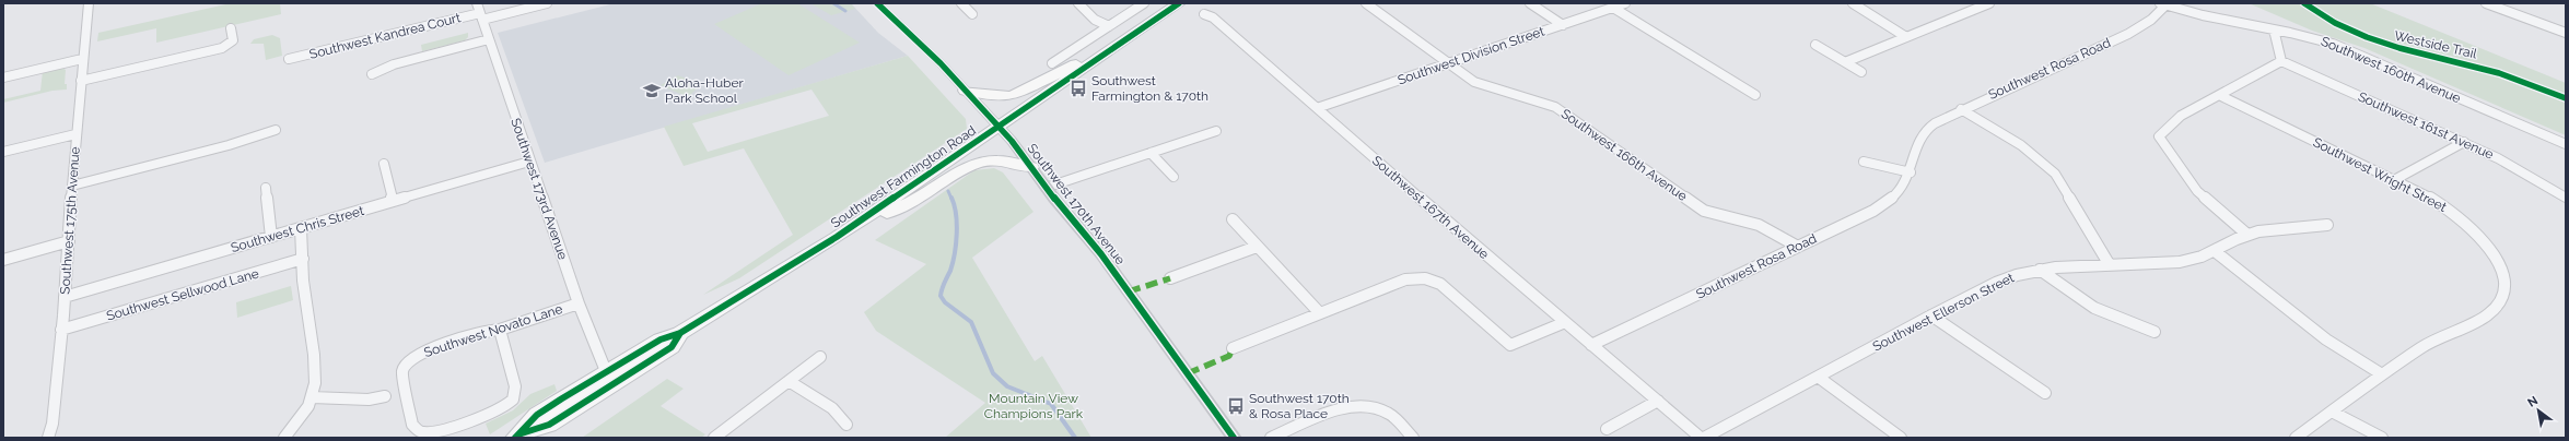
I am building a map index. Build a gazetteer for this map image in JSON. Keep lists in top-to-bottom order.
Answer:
{
  "streets": {
    "main road": ["Southwest Farmington Road", "Southwest 170th Avenue"],
    "street": [
      "Southwest Kandrea Court",
      "Southwest Division Street",
      "Southwest Rosa Road",
      "Southwest 160th Avenue",
      "Southwest 161st Avenue",
      "Southwest 166th Avenue",
      "Southwest Wright Street",
      "Southwest 173rd Avenue",
      "Southwest 167th Avenue",
      "Southwest 175th Avenue",
      "Southwest Chris Street",
      "Southwest Sellwood Lane",
      "Southwest Ellerson Street",
      "Southwest Novato Lane"
    ],
    "cycle path": ["Westside Trail"]
  },
  "crossings": [
    ["Southwest Kandrea Court", "Southwest 173rd Avenue"],
    ["Southwest Division Street", "Southwest 166th Avenue"],
    ["Southwest Division Street", "Southwest 167th Avenue"],
    ["Southwest Rosa Road", "Southwest 160th Avenue"],
    ["Southwest Rosa Road", "Southwest 166th Avenue"],
    ["Southwest Rosa Road", "Southwest 167th Avenue"],
    ["Southwest Farmington Road", "Southwest 173rd Avenue"],
    ["Southwest Farmington Road", "Southwest 170th Avenue"],
    ["Southwest 173rd Avenue", "Southwest Chris Street"],
    ["Southwest 173rd Avenue", "Southwest Novato Lane"],
    ["Southwest 175th Avenue", "Southwest Chris Street"],
    ["Southwest 175th Avenue", "Southwest Sellwood Lane"]
  ],
  "parks": ["Mountain View Champions Park"],
  "places": {
    "bus stop": ["Southwest Farmington & 170th", "Southwest 170th & Rosa Place"],
    "school or university": ["Aloha-Huber Park School"]
  },
  "north": "top left"
}
